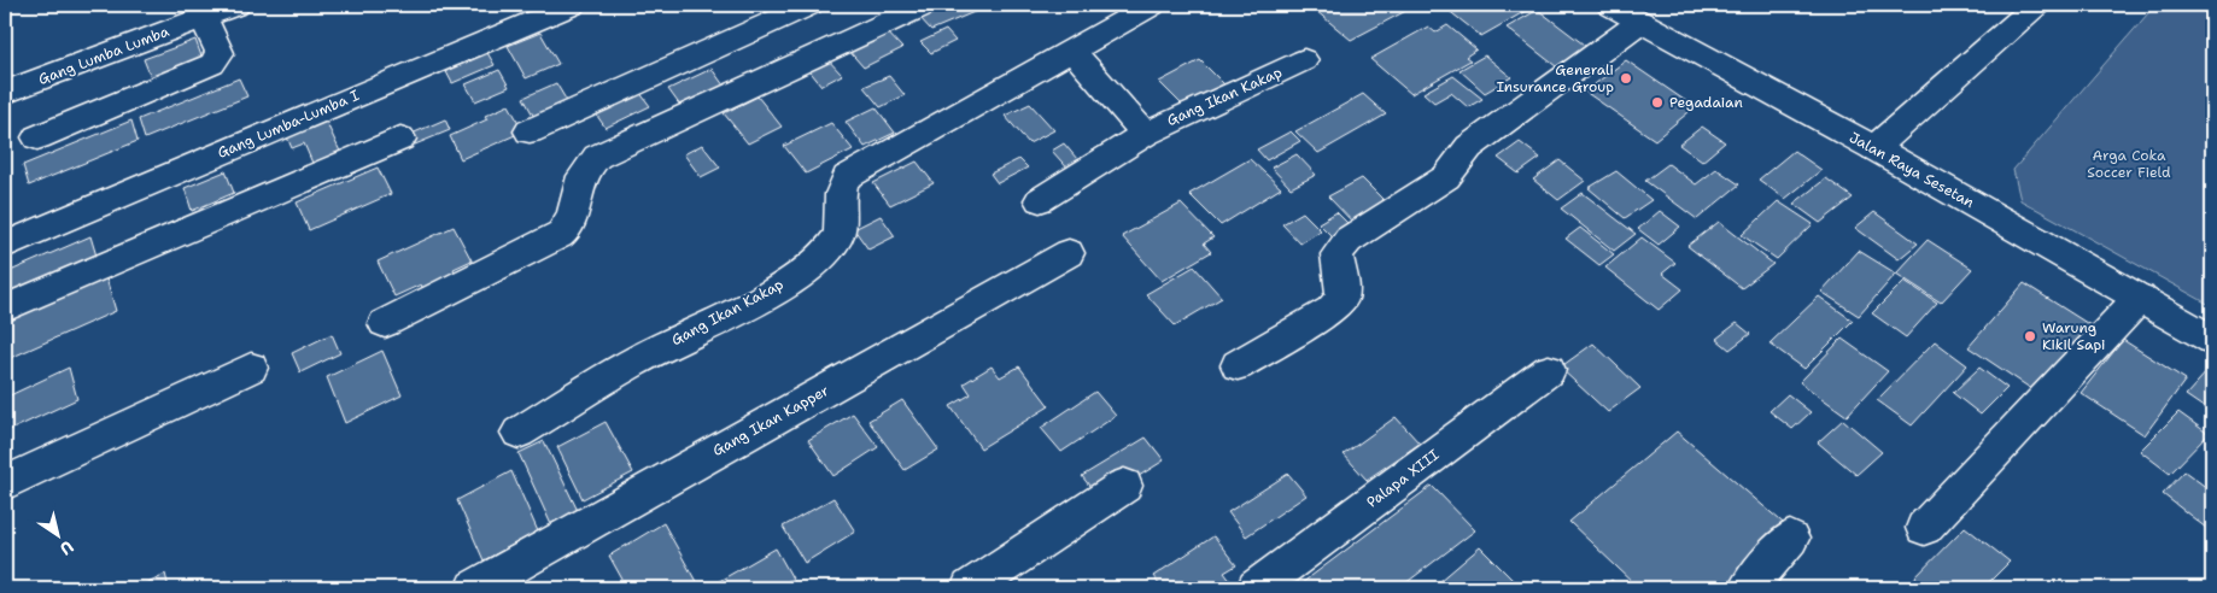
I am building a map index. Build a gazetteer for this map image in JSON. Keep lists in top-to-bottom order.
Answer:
{
  "streets": {
    "street": [
      "Gang Lumba Lumba",
      "Gang Ikan Kakap",
      "Gang Lumba-Lumba I",
      "Jalan Raya Sesetan",
      "Gang Ikan Kapper",
      "Palapa XIII"
    ]
  },
  "parks": ["Arga Coka Soccer Field"],
  "places": ["Generali Insurance Group", "Pegadaian", "Warung Kikil Sapi"],
  "north": "bottom right"
}
